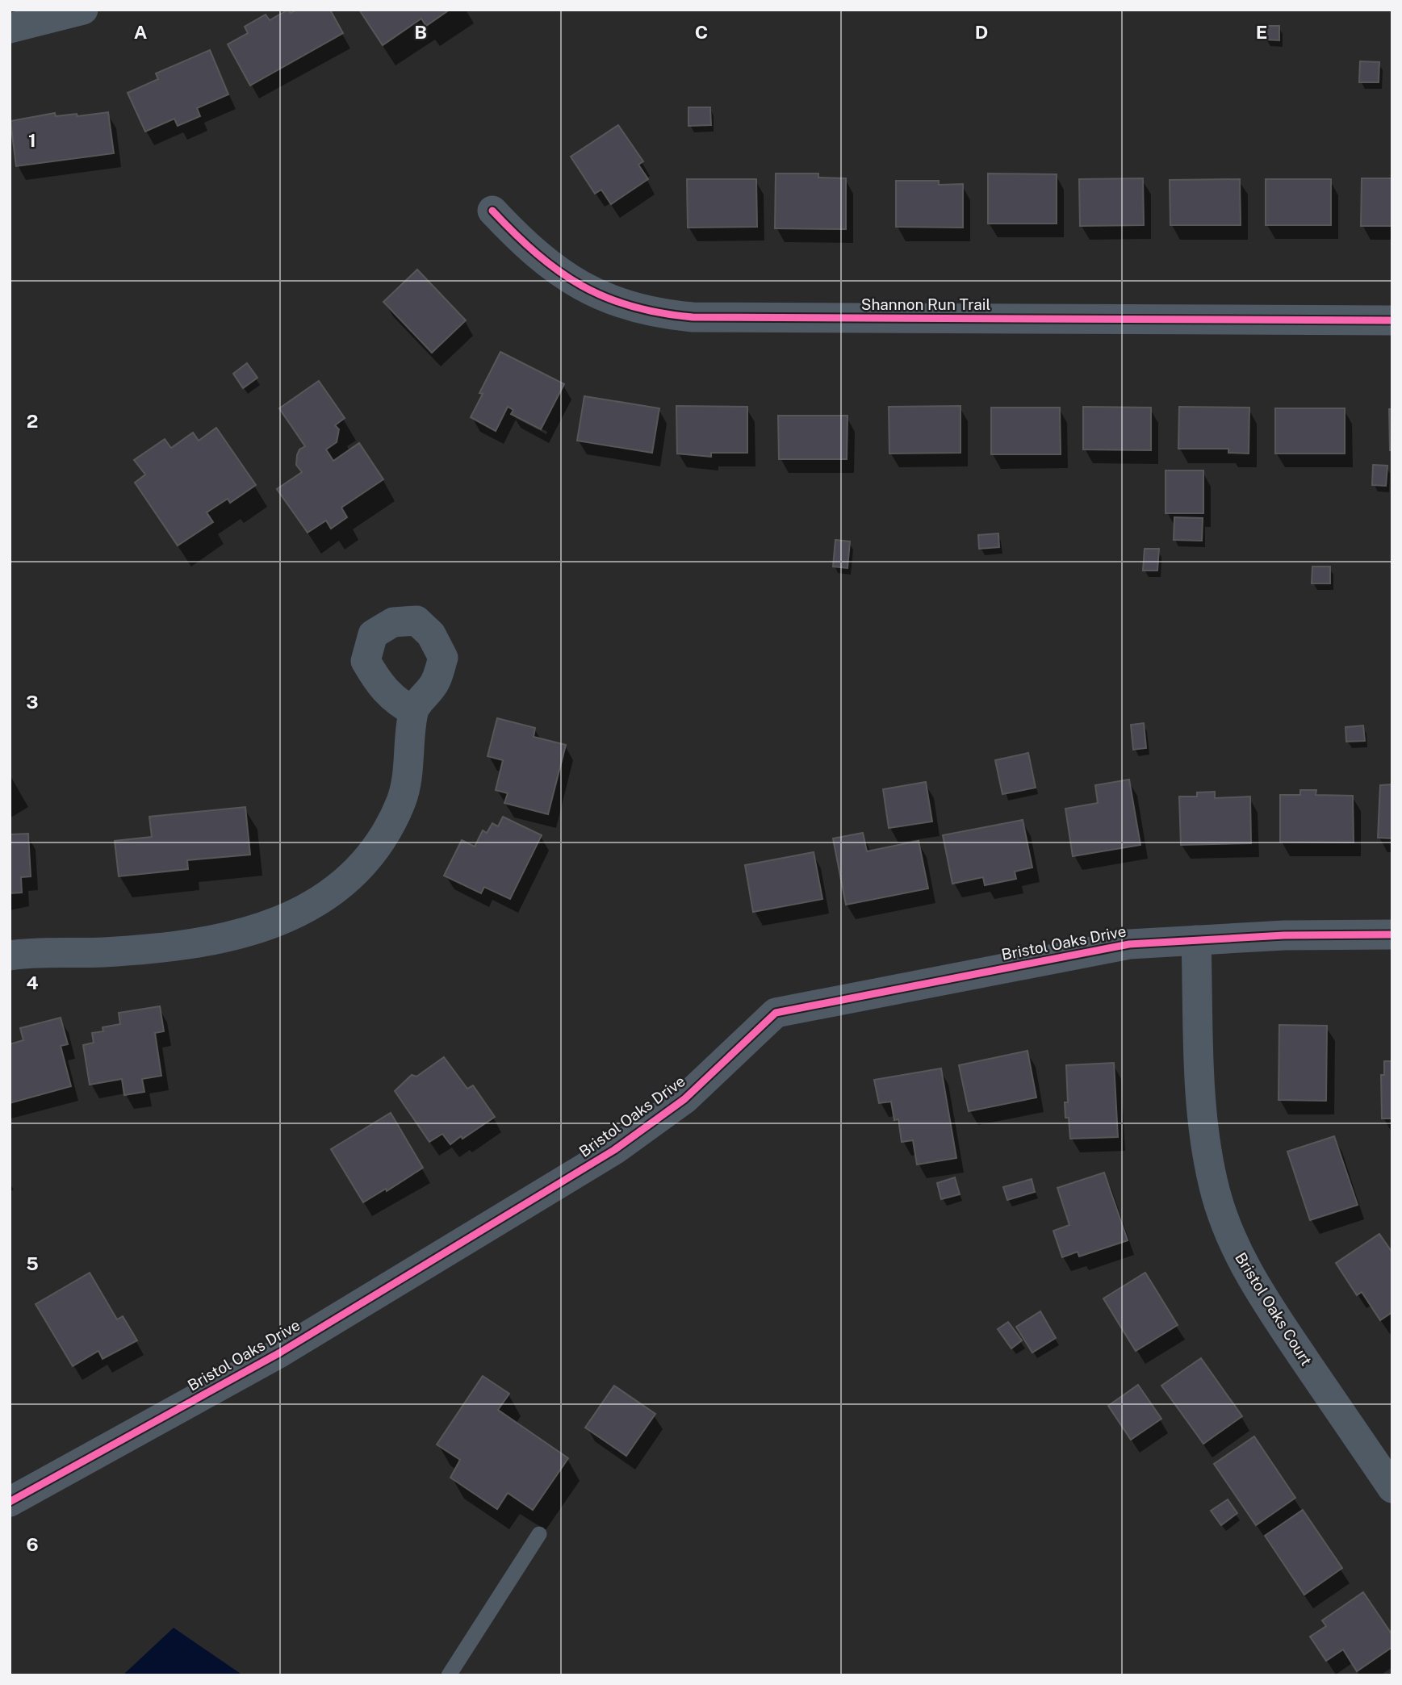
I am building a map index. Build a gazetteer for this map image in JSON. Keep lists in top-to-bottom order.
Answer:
{
  "streets": {
    "street": ["Shannon Run Trail", "Bristol Oaks Drive", "Bristol Oaks Court"]
  },
  "crossings": [
    ["Bristol Oaks Drive", "Bristol Oaks Court"]
  ],
  "grid": {
    "columns": [
      "A",
      "B",
      "C",
      "D",
      "E"
    ],
    "rows": [
      "1",
      "2",
      "3",
      "4",
      "5",
      "6"
    ]
  }
}
